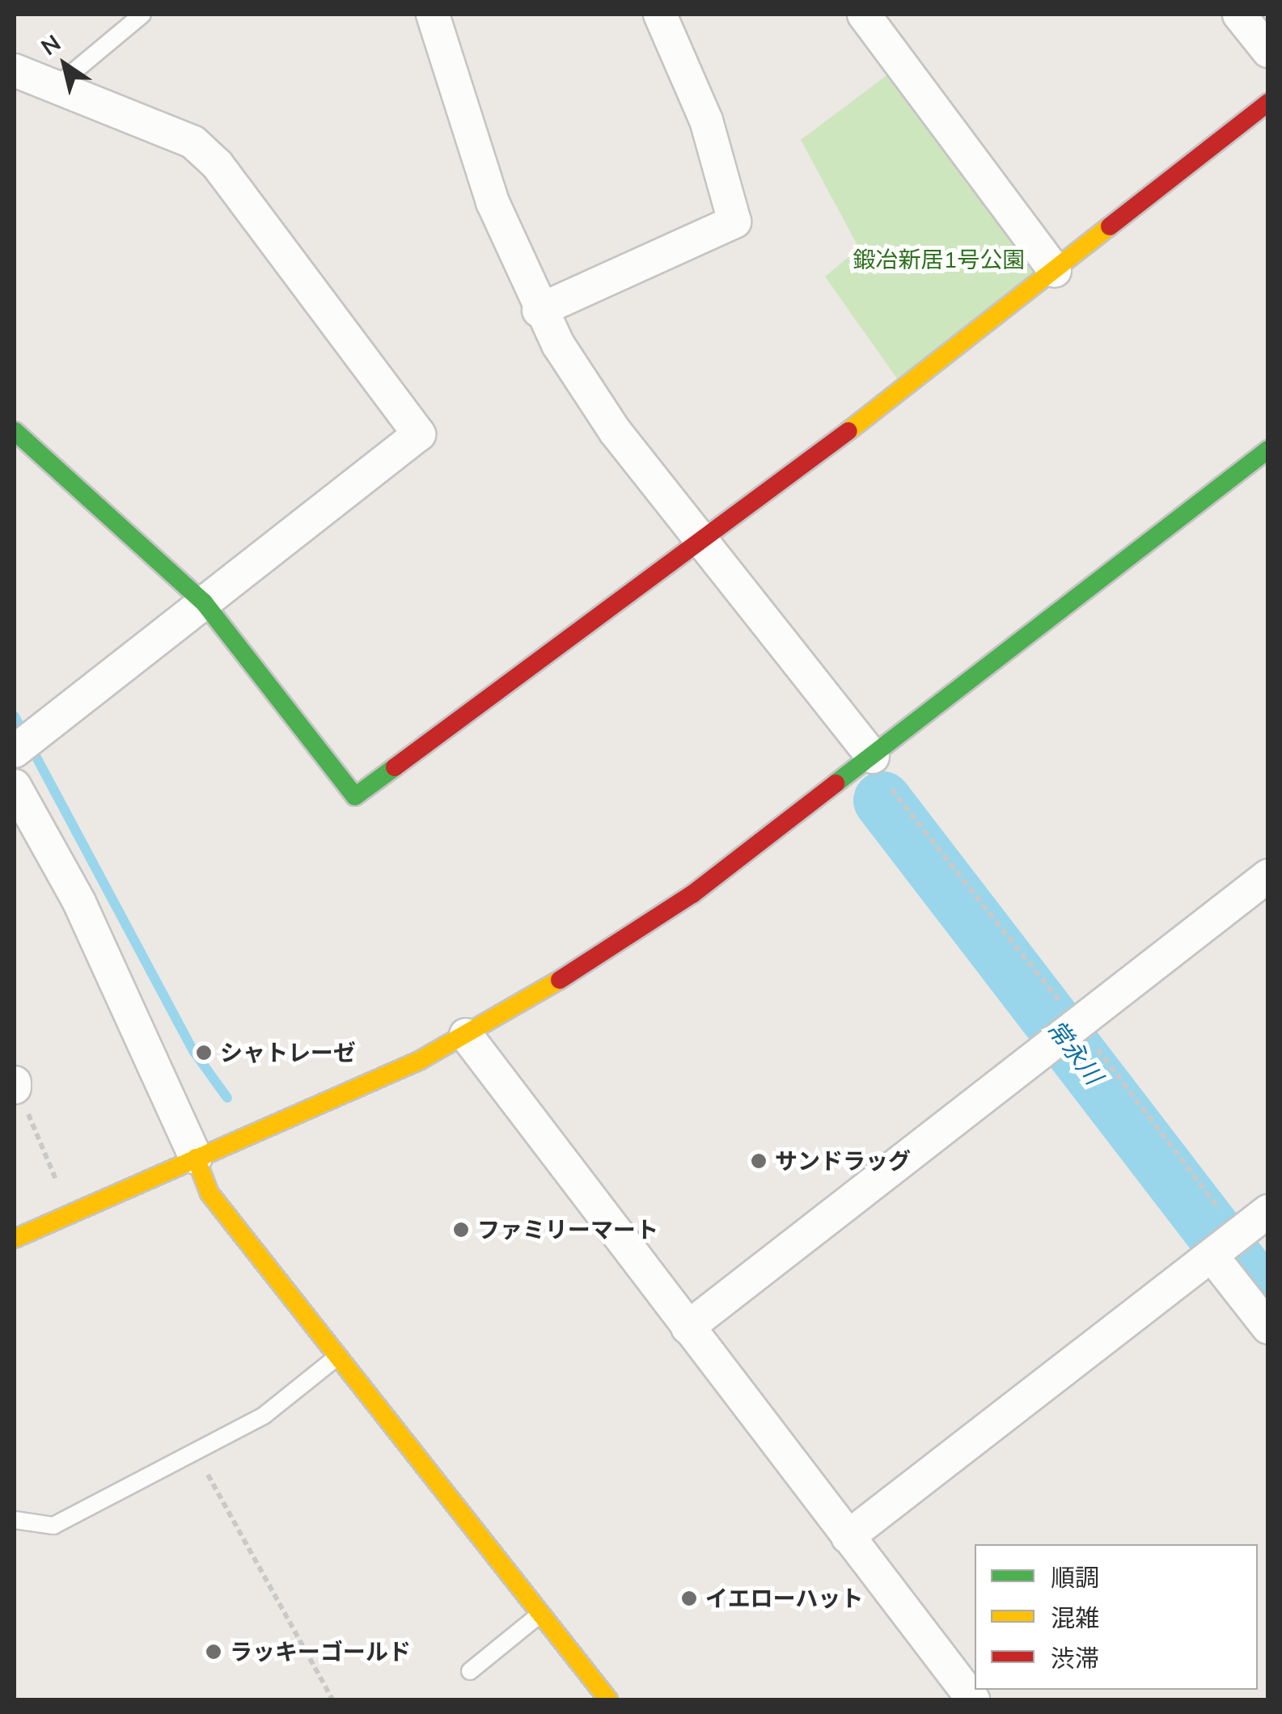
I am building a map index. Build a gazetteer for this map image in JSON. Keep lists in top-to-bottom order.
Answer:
{
  "water": ["常永川"],
  "parks": ["鍛冶新居1号公園"],
  "places": [
    "シャトレーゼ",
    "サンドラッグ",
    "ファミリーマート",
    "イエローハット",
    "ラッキーゴールド"
  ],
  "legend": ["順調", "混雑", "渋滞"],
  "north": "top left"
}
